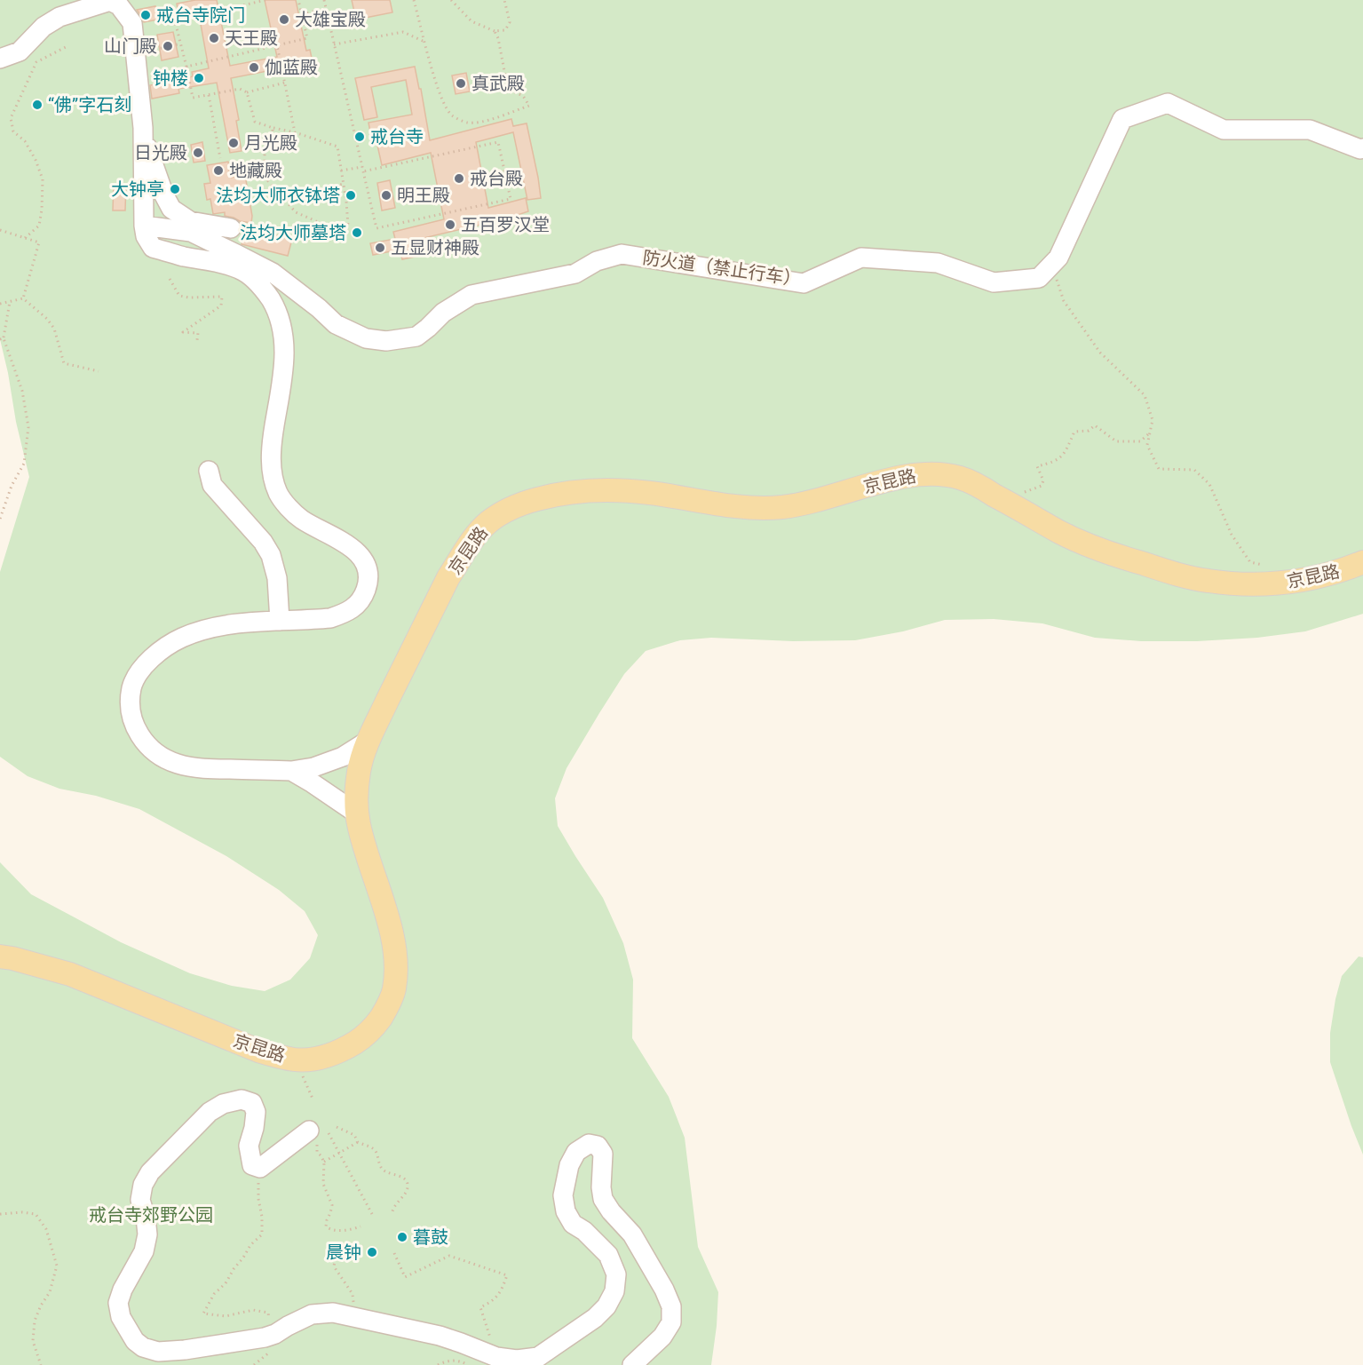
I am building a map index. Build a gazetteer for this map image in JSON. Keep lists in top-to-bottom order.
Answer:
{
  "streets": {
    "main road": ["京昆路"],
    "street": ["防火道（禁止行车）"]
  },
  "parks": ["戒台寺郊野公园"],
  "places": [
    "戒台寺院门",
    "大雄宝殿",
    "天王殿",
    "山门殿",
    "伽蓝殿",
    "钟楼",
    "真武殿",
    "“佛”字石刻",
    "戒台寺",
    "月光殿",
    "日光殿",
    "地藏殿",
    "戒台殿",
    "大钟亭",
    "法均大师衣钵塔",
    "明王殿",
    "五百罗汉堂",
    "法均大师墓塔",
    "五显财神殿",
    "暮鼓",
    "晨钟"
  ]
}
